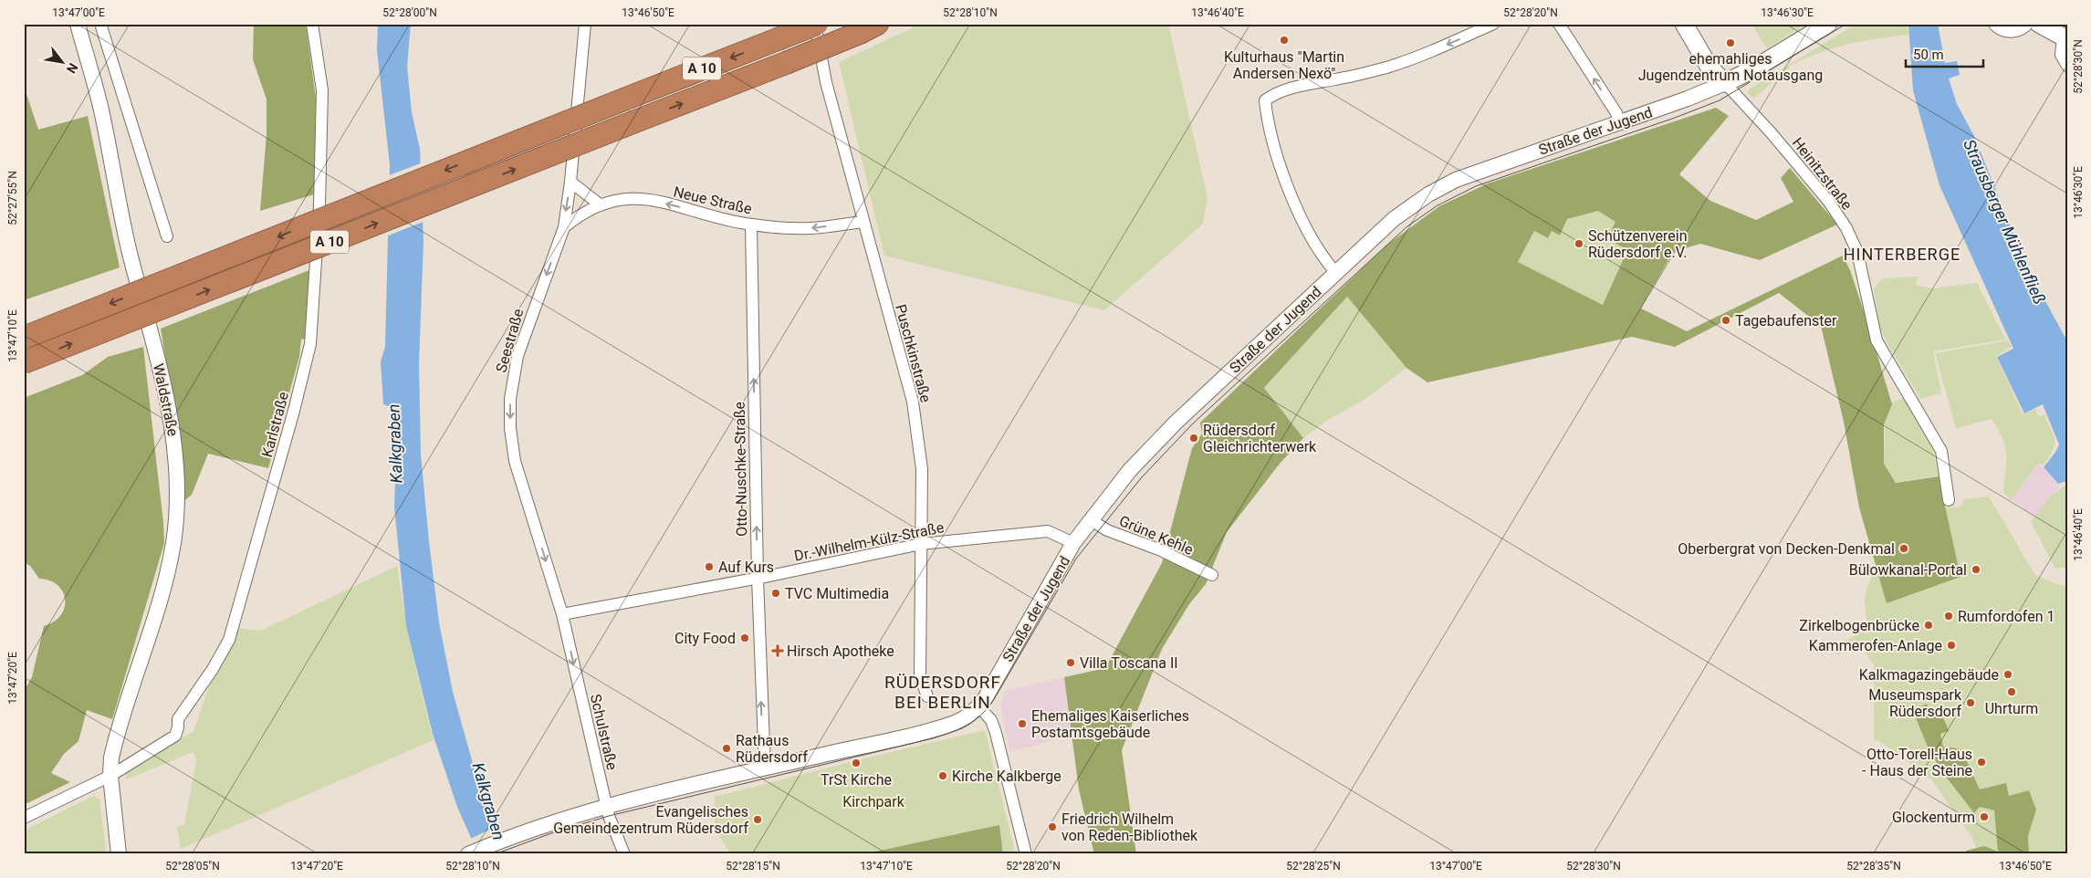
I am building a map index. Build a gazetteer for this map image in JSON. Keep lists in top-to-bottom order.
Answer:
{
  "streets": {
    "highway": ["A 10"],
    "main road": ["Straße der Jugend"],
    "street": [
      "Heinitzstraße",
      "Neue Straße",
      "Seestraße",
      "Puschkinstraße",
      "Waldstraße",
      "Karlstraße",
      "Otto-Nuschke-Straße",
      "Grüne Kehle",
      "Dr.-Wilhelm-Külz-Straße",
      "Schulstraße"
    ]
  },
  "crossings": [
    ["A 10", "Puschkinstraße"],
    ["Straße der Jugend", "Heinitzstraße"],
    ["Straße der Jugend", "Otto-Nuschke-Straße"],
    ["Straße der Jugend", "Grüne Kehle"],
    ["Straße der Jugend", "Dr.-Wilhelm-Külz-Straße"],
    ["Straße der Jugend", "Schulstraße"],
    ["Neue Straße", "Seestraße"],
    ["Neue Straße", "Puschkinstraße"],
    ["Neue Straße", "Otto-Nuschke-Straße"],
    ["Seestraße", "Dr.-Wilhelm-Külz-Straße"],
    ["Seestraße", "Schulstraße"],
    ["Puschkinstraße", "Dr.-Wilhelm-Külz-Straße"],
    ["Waldstraße", "Karlstraße"],
    ["Otto-Nuschke-Straße", "Dr.-Wilhelm-Külz-Straße"],
    ["Dr.-Wilhelm-Külz-Straße", "Schulstraße"]
  ],
  "one_way": [
    "Neue Straße",
    "Seestraße",
    "Otto-Nuschke-Straße",
    "Schulstraße"
  ],
  "districts": ["HINTERBERGE", "RÜDERSDORF BEI BERLIN"],
  "water": ["Strausberger Mühlenfließ", "Kalkgraben"],
  "parks": ["Kirchpark"],
  "places": {
    "other": [
      "Kulturhaus \"Martin Andersen Nexö\"",
      "ehemahliges Jugendzentrum Notausgang",
      "Schützenverein Rüdersdorf e.V.",
      "Tagebaufenster",
      "Rüdersdorf Gleichrichterwerk",
      "Oberbergrat von Decken-Denkmal",
      "Auf Kurs",
      "Bülowkanal-Portal",
      "TVC Multimedia",
      "Rumfordofen 1",
      "Zirkelbogenbrücke",
      "City Food",
      "Kammerofen-Anlage",
      "Villa Toscana II",
      "Kalkmagazingebäude",
      "Uhrturm",
      "Museumspark Rüdersdorf",
      "Ehemaliges Kaiserliches Postamtsgebäude",
      "Rathaus Rüdersdorf",
      "Otto-Torell-Haus - Haus der Steine",
      "TrSt Kirche",
      "Kirche Kalkberge",
      "Glockenturm",
      "Evangelisches Gemeindezentrum Rüdersdorf",
      "Friedrich Wilhelm von Reden-Bibliothek"
    ],
    "health": ["Hirsch Apotheke"]
  },
  "scale_bar": "50 m",
  "north": "bottom right",
  "coordinates": [
    "13°47'00\"E",
    "52°28'00\"N",
    "13°46'50\"E",
    "52°28'10\"N",
    "13°46'40\"E",
    "52°28'20\"N",
    "13°46'30\"E",
    "52°28'30\"N",
    "52°27'55\"N",
    "13°47'10\"E",
    "13°47'20\"E",
    "52°28'05\"N",
    "52°28'15\"N",
    "52°28'25\"N",
    "52°28'35\"N"
  ]
}
